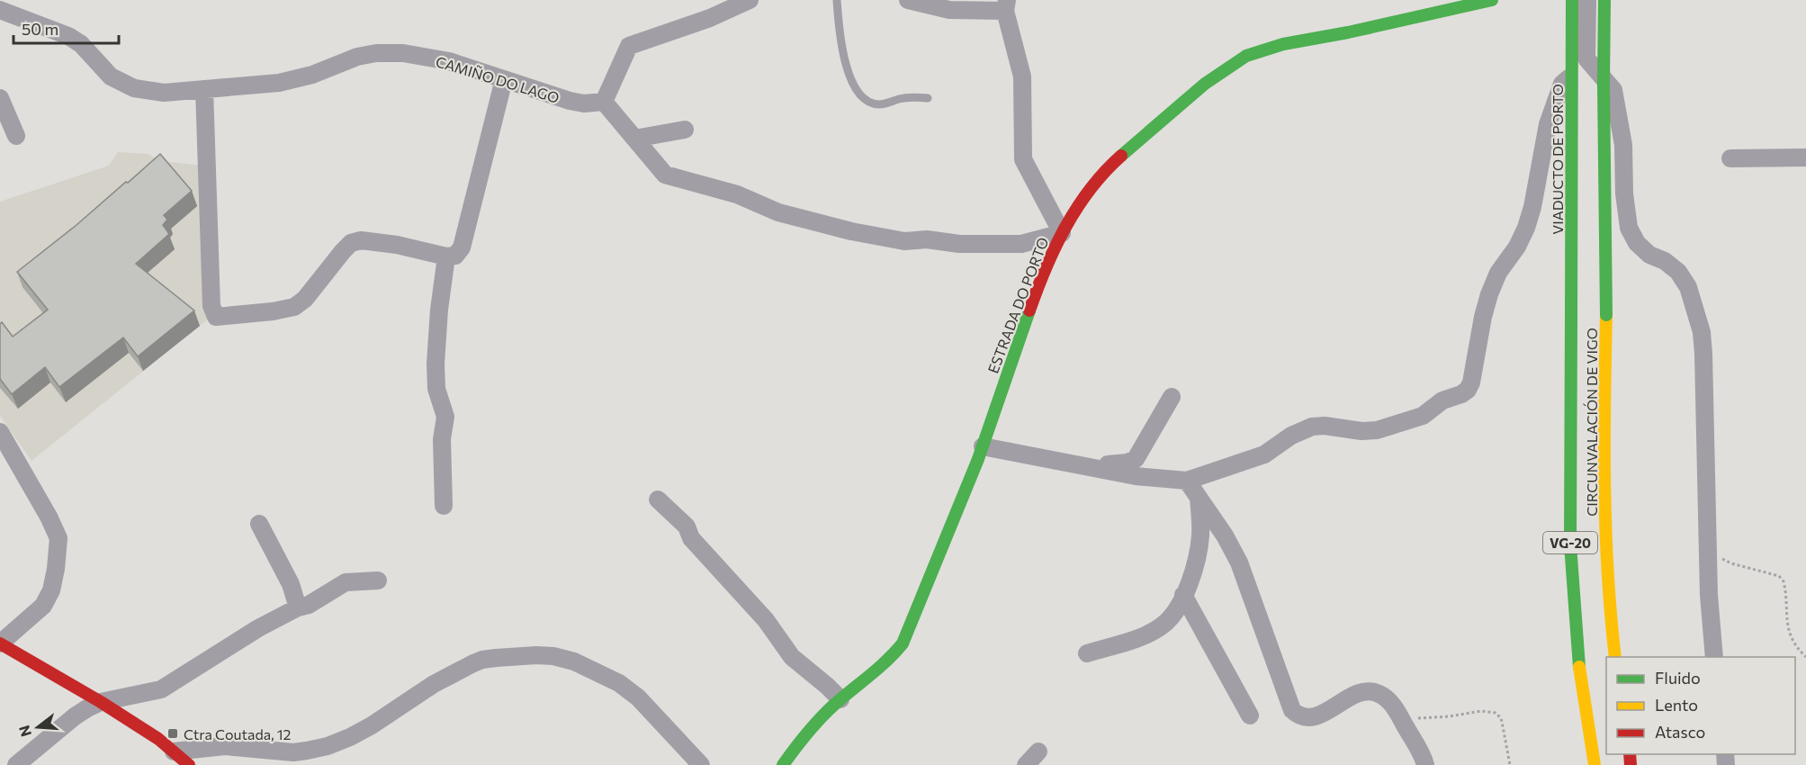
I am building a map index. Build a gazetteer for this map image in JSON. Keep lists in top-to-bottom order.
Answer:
{
  "streets": {
    "main road": [
      "VIADUCTO DE PORTO",
      "ESTRADA DO PORTO",
      "CIRCUNVALACIÓN DE VIGO",
      "VG-20"
    ],
    "street": ["CAMIÑO DO LAGO"]
  },
  "crossings": [
    ["VIADUCTO DE PORTO", "CIRCUNVALACIÓN DE VIGO"]
  ],
  "places": {
    "transit": ["Ctra Coutada, 12"]
  },
  "legend": ["Fluido", "Lento", "Atasco"],
  "scale_bar": "50 m",
  "north": "left"
}
